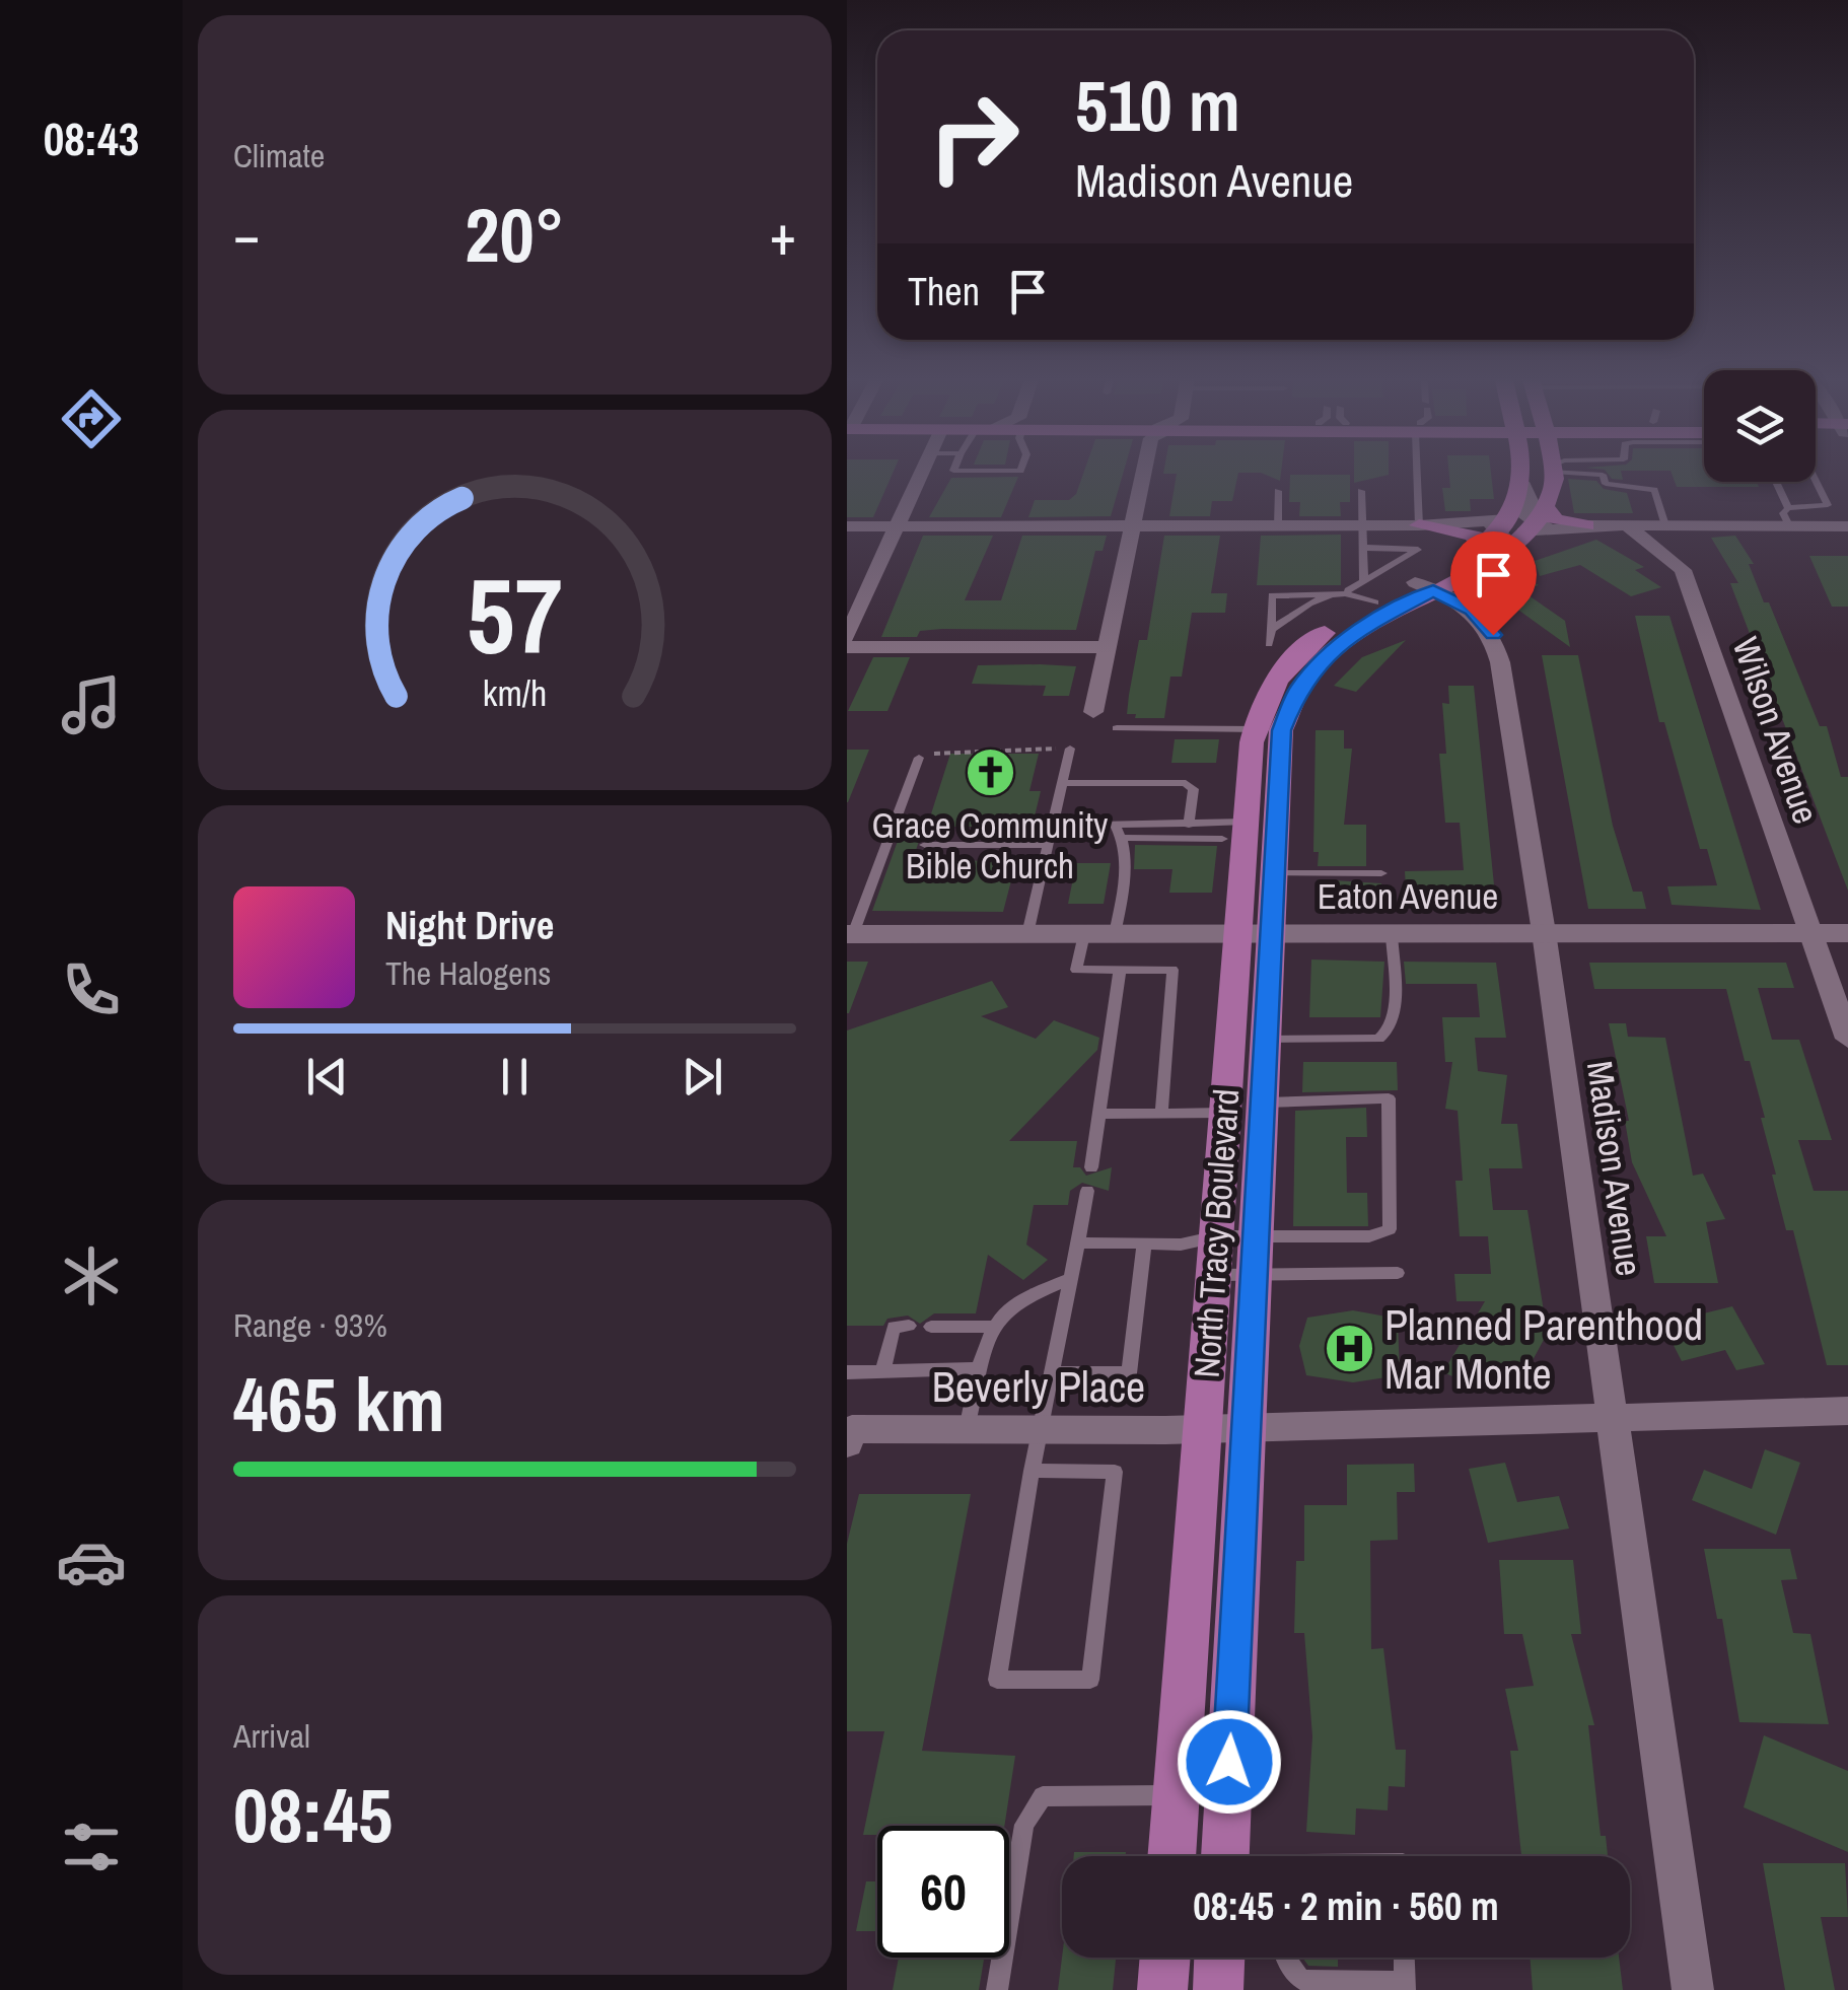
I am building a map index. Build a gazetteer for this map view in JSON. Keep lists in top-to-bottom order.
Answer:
{
  "streets": {
    "main road": ["North Tracy Boulevard"],
    "street": [
      "Wilson Avenue",
      "Eaton Avenue",
      "Madison Avenue",
      "Beverly Place"
    ]
  },
  "crossings": [
    ["Wilson Avenue", "Eaton Avenue"],
    ["Eaton Avenue", "Madison Avenue"],
    ["Eaton Avenue", "North Tracy Boulevard"],
    ["Madison Avenue", "North Tracy Boulevard"],
    ["Madison Avenue", "Beverly Place"],
    ["North Tracy Boulevard", "Beverly Place"]
  ],
  "places": {
    "church": ["Grace Community Bible Church"],
    "hospital": ["Planned Parenthood Mar Monte"]
  },
  "page": {
    "tabs": "08:43",
    "tile": [
      "Climate",
      ["Range · 93%", "465 km"],
      ["Arrival", "08:45"]
    ],
    "turn": ["510 m", "Madison Avenue"],
    "heat": ["−", "20°", "+"],
    "then": "Then",
    "song": ["Night Drive", "The Halogens"],
    "limit": "60",
    "trip": "08:45 · 2 min · 560 m",
    "gauge": ["57", "km/h"]
  }
}
